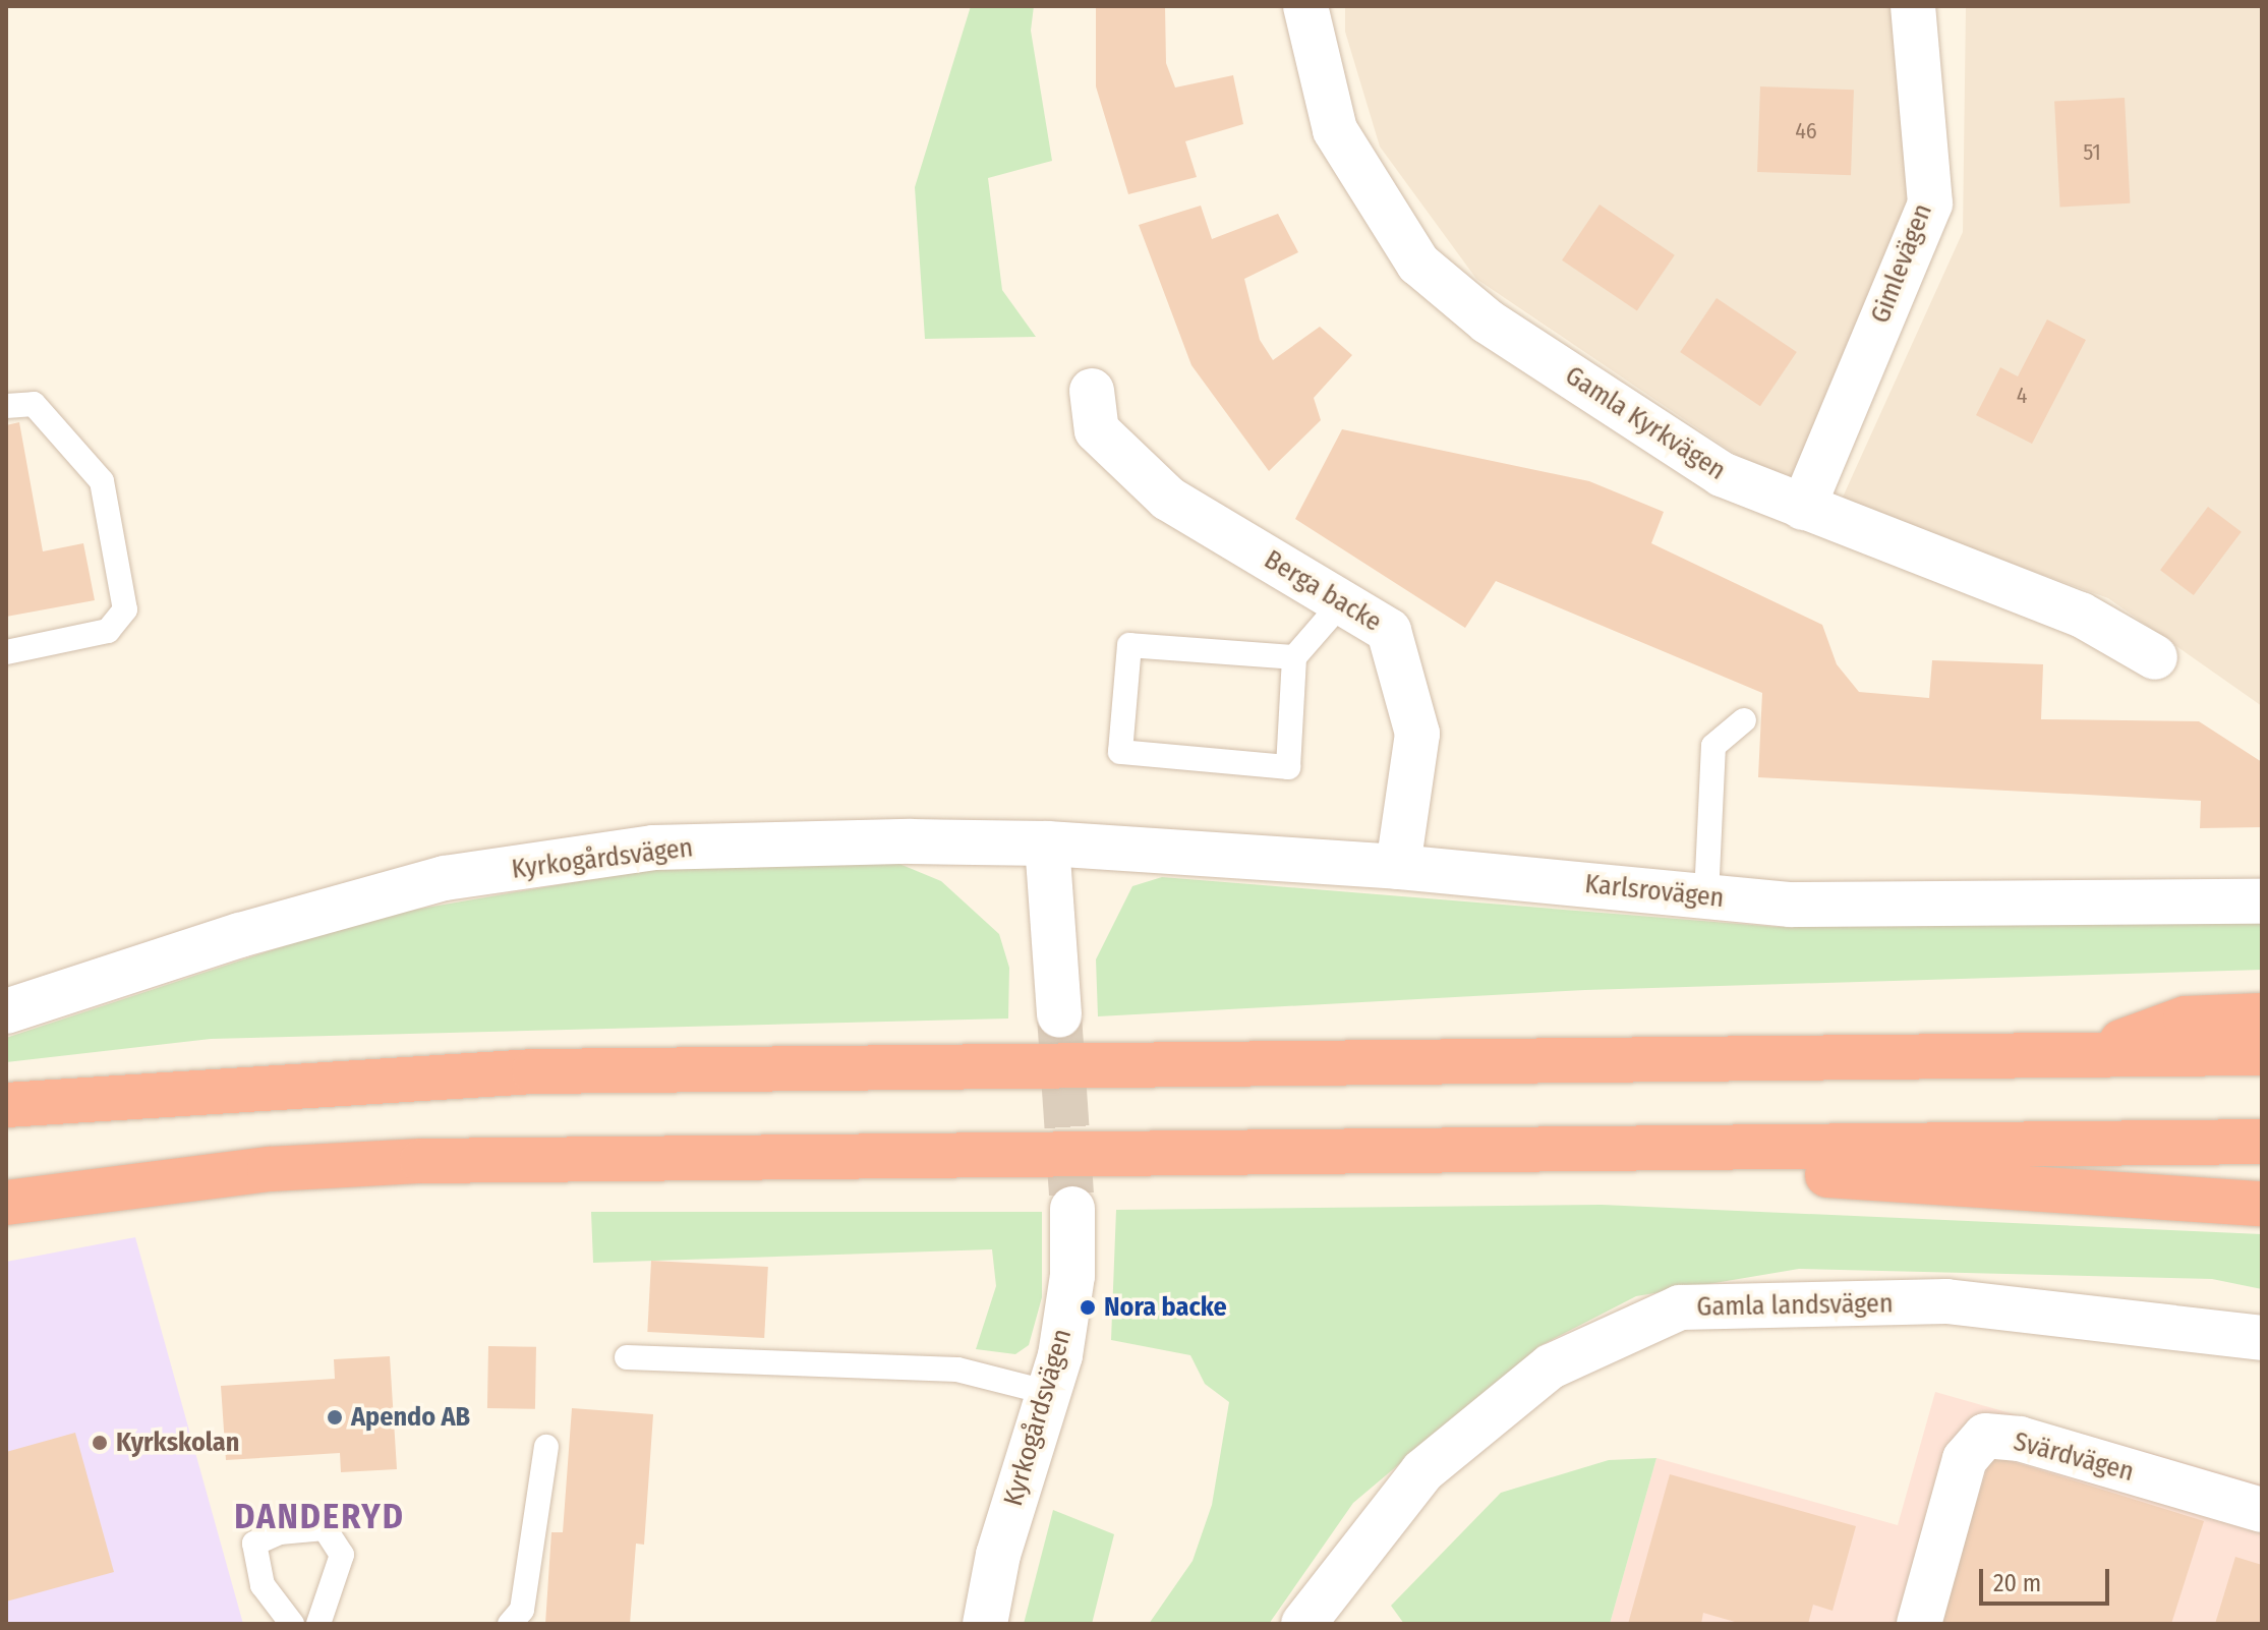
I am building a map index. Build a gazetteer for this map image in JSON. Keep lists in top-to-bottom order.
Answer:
{
  "streets": {
    "street": [
      "Gimlevägen",
      "Gamla Kyrkvägen",
      "Berga backe",
      "Kyrkogårdsvägen",
      "Karlsrovägen",
      "Gamla landsvägen",
      "Svärdvägen"
    ]
  },
  "crossings": [
    ["Gimlevägen", "Gamla Kyrkvägen"],
    ["Berga backe", "Karlsrovägen"],
    ["Kyrkogårdsvägen", "Karlsrovägen"]
  ],
  "districts": ["DANDERYD"],
  "places": ["Nora backe", "Apendo AB", "Kyrkskolan"],
  "house_numbers": ["46", "51", "4"],
  "scale_bar": "20 m"
}
